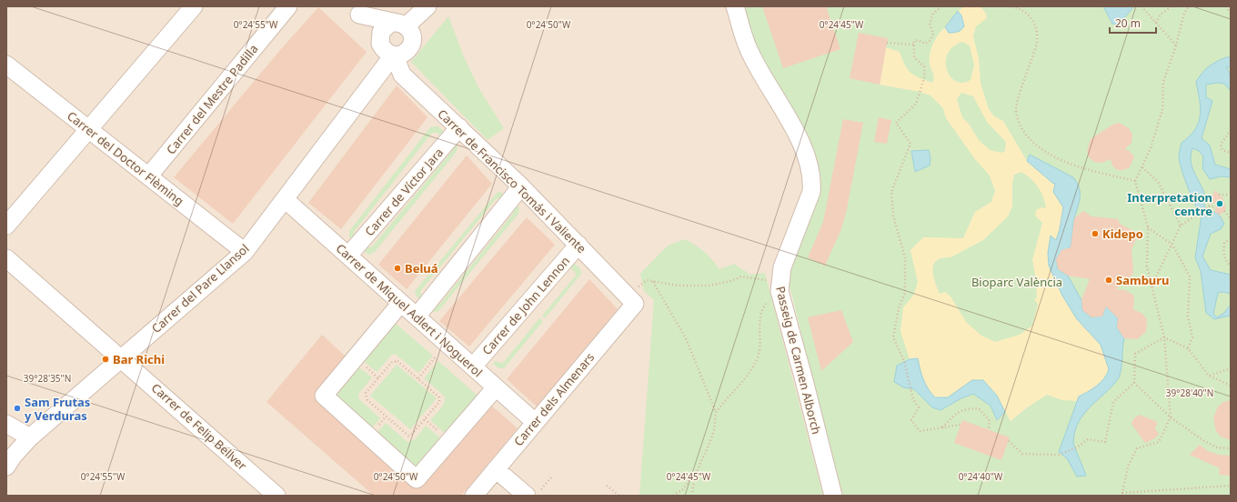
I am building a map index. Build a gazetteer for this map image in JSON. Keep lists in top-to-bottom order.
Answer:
{
  "streets": {
    "street": [
      "Carrer del Mestre Padilla",
      "Carrer del Doctor Flèming",
      "Carrer de Francisco Tomás i Valiente",
      "Carrer de Víctor Jara",
      "Carrer del Pare Llansol",
      "Carrer de John Lennon",
      "Carrer de Miquel Adlert i Noguerol",
      "Passeig de Carmen Alborch",
      "Carrer dels Almenars",
      "Carrer de Felip Bellver"
    ]
  },
  "crossings": [
    ["Carrer del Mestre Padilla", "Carrer del Doctor Flèming"],
    ["Carrer del Doctor Flèming", "Carrer del Pare Llansol"],
    ["Carrer de Francisco Tomás i Valiente", "Carrer de Víctor Jara"],
    ["Carrer de Francisco Tomás i Valiente", "Carrer del Pare Llansol"],
    ["Carrer de Francisco Tomás i Valiente", "Carrer de John Lennon"],
    ["Carrer de Francisco Tomás i Valiente", "Carrer dels Almenars"],
    ["Carrer de Víctor Jara", "Carrer de Miquel Adlert i Noguerol"],
    ["Carrer del Pare Llansol", "Carrer de Miquel Adlert i Noguerol"],
    ["Carrer del Pare Llansol", "Carrer de Felip Bellver"],
    ["Carrer de John Lennon", "Carrer de Miquel Adlert i Noguerol"],
    ["Carrer de Miquel Adlert i Noguerol", "Carrer dels Almenars"]
  ],
  "parks": ["Bioparc València"],
  "places": [
    "Interpretation centre",
    "Kidepo",
    "Beluá",
    "Samburu",
    "Bar Richi",
    "Sam Frutas y Verduras"
  ],
  "scale_bar": "20 m",
  "coordinates": [
    "0°24'55\"W",
    "0°24'50\"W",
    "0°24'45\"W",
    "39°28'35\"N",
    "39°28'40\"N",
    "0°24'40\"W"
  ]
}
